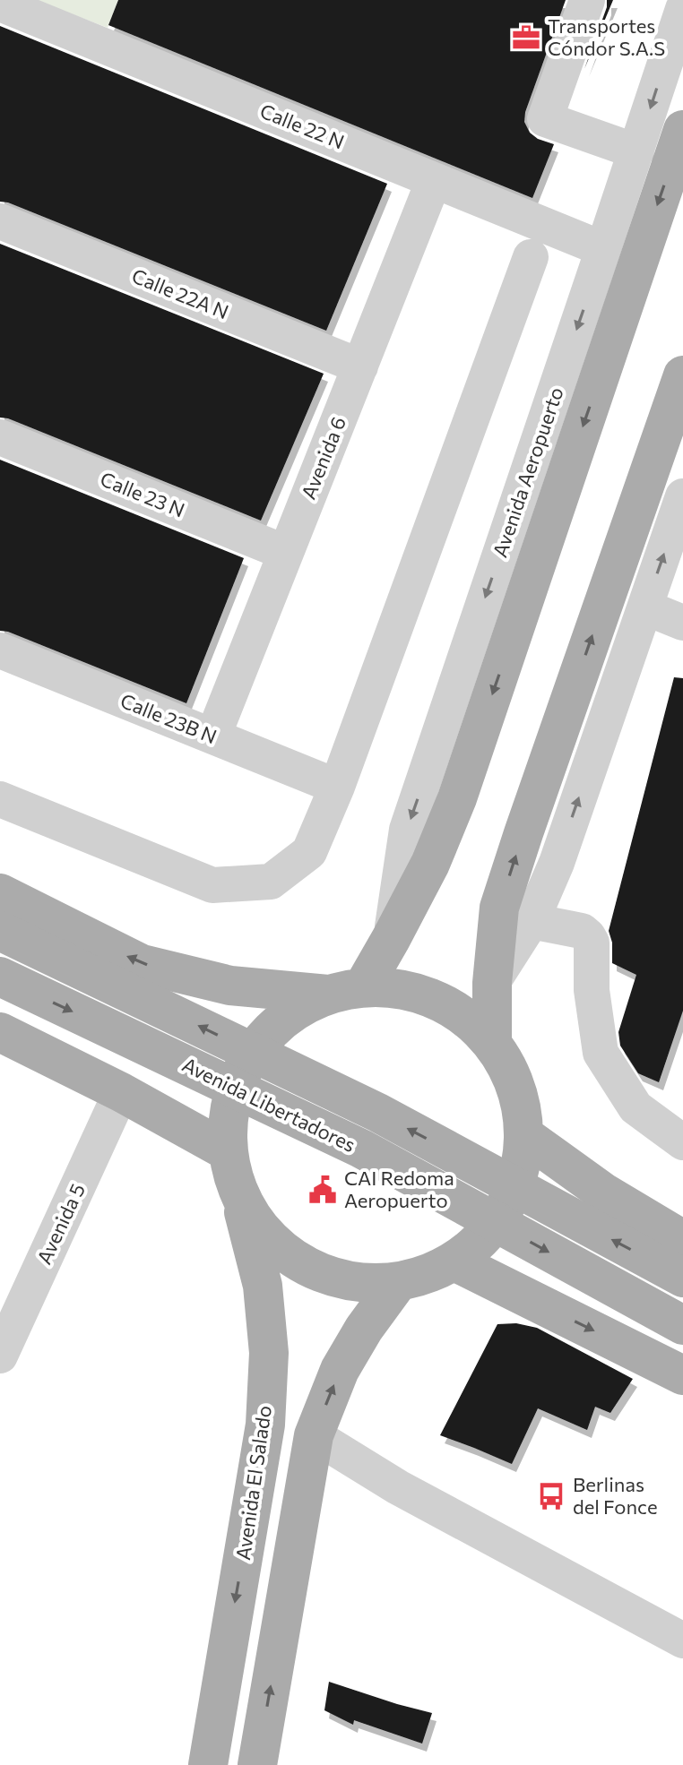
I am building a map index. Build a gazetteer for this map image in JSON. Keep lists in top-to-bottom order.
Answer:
{
  "streets": {
    "main road": ["Avenida Aeropuerto", "Avenida Libertadores", "Avenida El Salado"],
    "street": [
      "Calle 22 N",
      "Calle 22A N",
      "Avenida 6",
      "Calle 23 N",
      "Calle 23B N",
      "Avenida 5"
    ]
  },
  "crossings": [
    ["Calle 22 N", "Avenida 6"],
    ["Calle 22 N", "Avenida Aeropuerto"],
    ["Calle 22A N", "Avenida 6"],
    ["Avenida 6", "Calle 23 N"],
    ["Avenida 6", "Calle 23B N"],
    ["Avenida Aeropuerto", "Avenida El Salado"]
  ],
  "places": {
    "office": ["Transportes Cóndor S.A.S"],
    "public building": ["CAI Redoma Aeropuerto"],
    "bus stop": ["Berlinas del Fonce"]
  }
}
